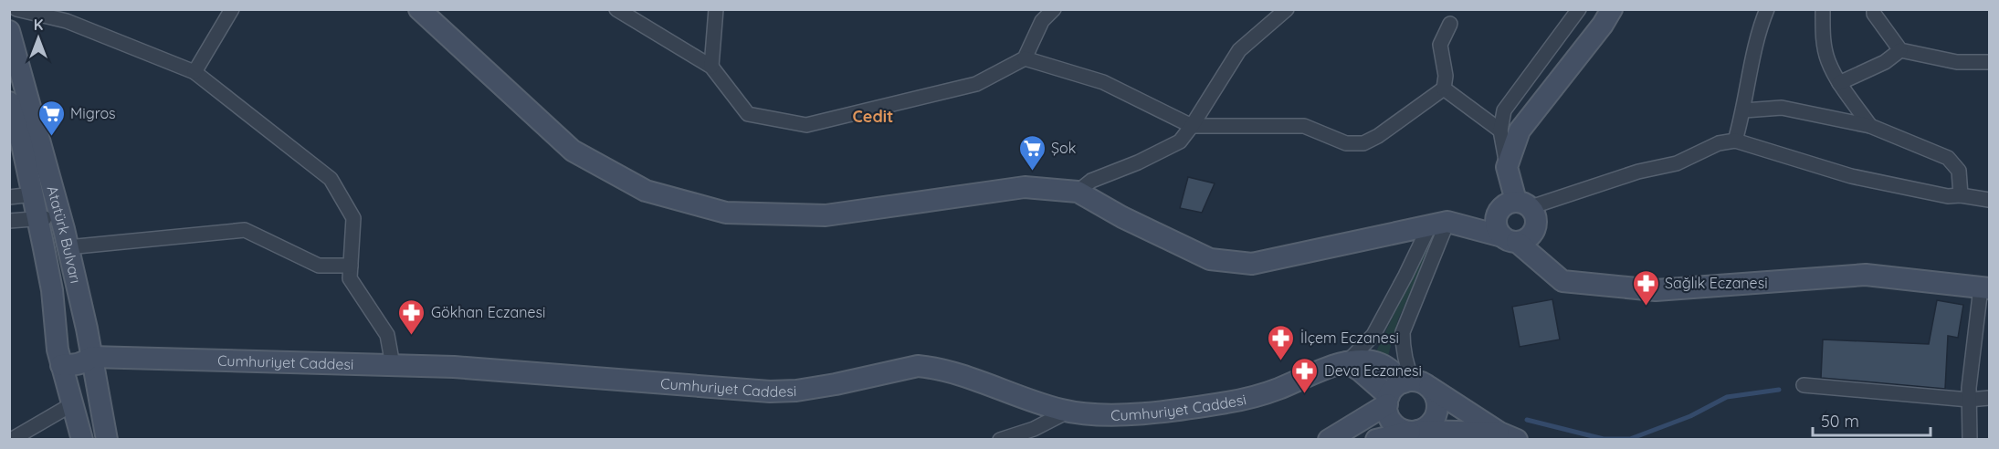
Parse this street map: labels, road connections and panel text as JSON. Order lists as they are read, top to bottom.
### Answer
{
  "streets": {
    "main road": ["Atatürk Bulvarı", "Cumhuriyet Caddesi"]
  },
  "crossings": [
    ["Atatürk Bulvarı", "Cumhuriyet Caddesi"]
  ],
  "districts": ["Cedit"],
  "places": {
    "supermarket": ["Migros", "Şok"],
    "pharmacy": [
      "Sağlık Eczanesi",
      "Gökhan Eczanesi",
      "İlçem Eczanesi",
      "Deva Eczanesi"
    ]
  },
  "scale_bar": "50 m",
  "north": "top"
}
